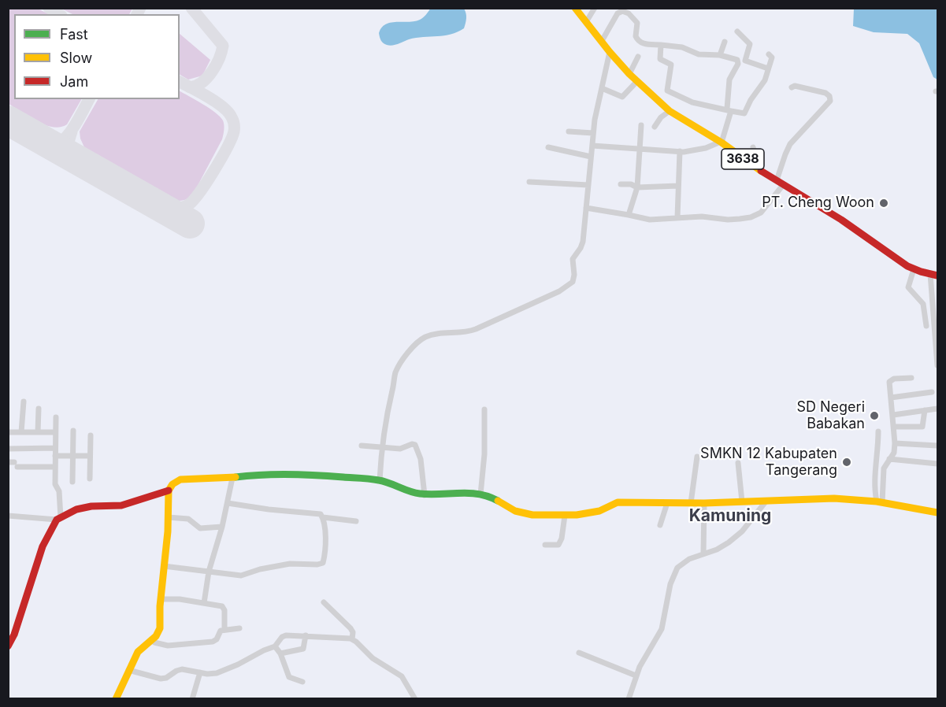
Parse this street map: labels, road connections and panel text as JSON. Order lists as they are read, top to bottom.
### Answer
{
  "streets": {
    "street": ["3638"]
  },
  "districts": ["Kamuning"],
  "places": ["PT. Cheng Woon", "SD Negeri Babakan", "SMKN 12 Kabupaten Tangerang"],
  "legend": ["Fast", "Slow", "Jam"]
}
